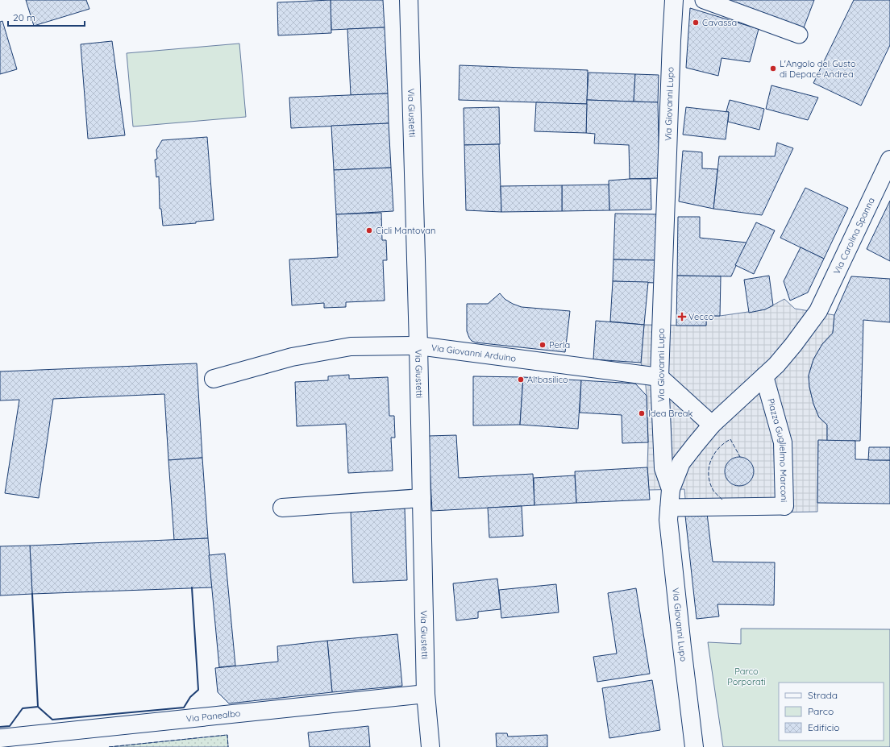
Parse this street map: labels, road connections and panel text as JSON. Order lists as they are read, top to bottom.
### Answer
{
  "streets": {
    "street": [
      "Via Giovanni Lupo",
      "Via Giustetti",
      "Via Carolina Spanna",
      "Via Giovanni Arduino",
      "Piazza Guglielmo Marconi",
      "Via Panealbo"
    ]
  },
  "crossings": [
    ["Via Giovanni Lupo", "Via Giovanni Arduino"],
    ["Via Giovanni Lupo", "Piazza Guglielmo Marconi"],
    ["Via Giustetti", "Via Giovanni Arduino"],
    ["Via Giustetti", "Via Panealbo"],
    ["Via Carolina Spanna", "Piazza Guglielmo Marconi"]
  ],
  "parks": ["Parco Porporati"],
  "places": {
    "other": [
      "Cavassa",
      "L'Angolo del Gusto di Depace Andrea",
      "Cicli Mantovan",
      "Perla",
      "Al basilico",
      "Idea Break"
    ],
    "health": ["Vecco"]
  },
  "legend": ["Strada", "Parco", "Edificio"],
  "scale_bar": "20 m"
}
